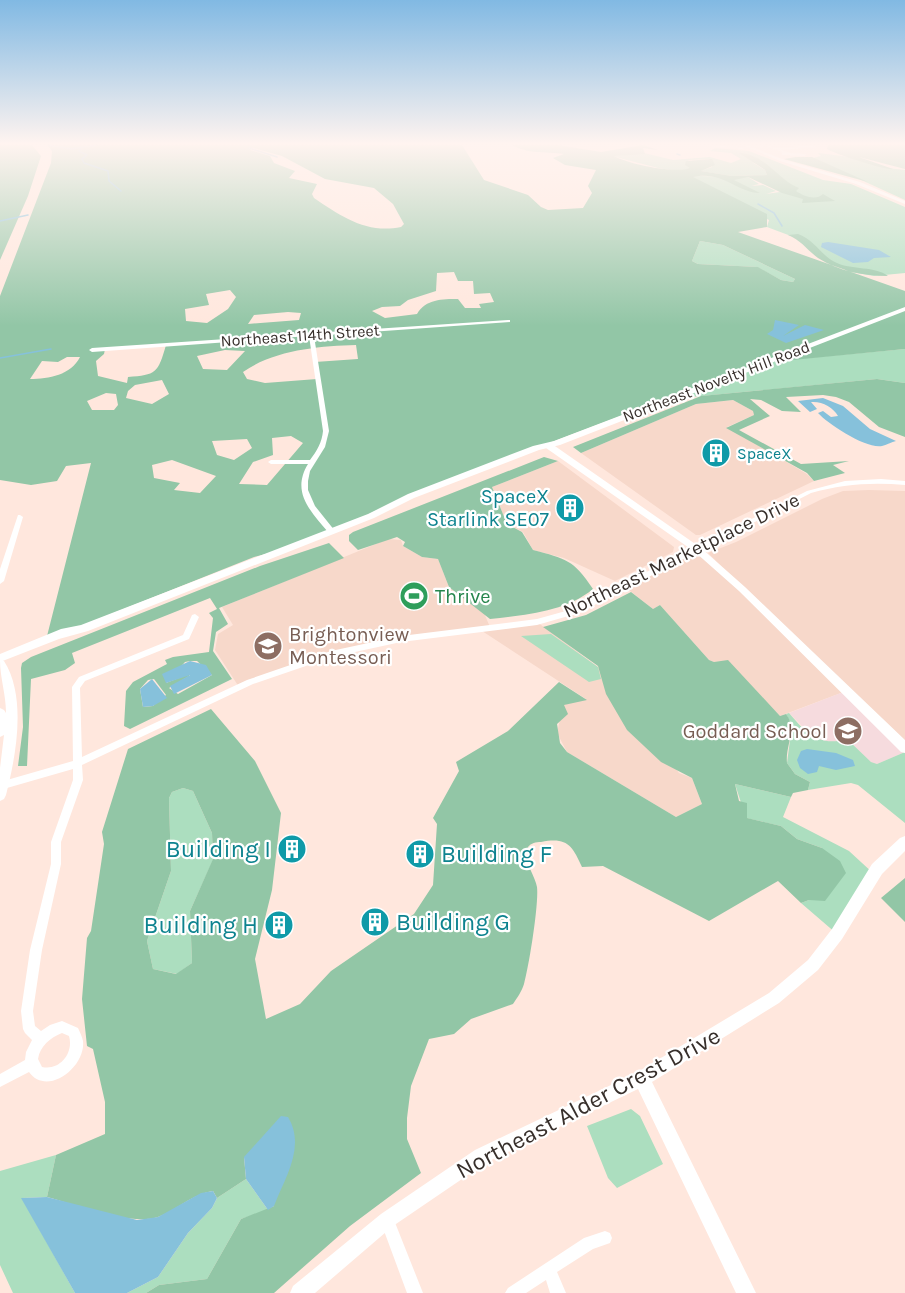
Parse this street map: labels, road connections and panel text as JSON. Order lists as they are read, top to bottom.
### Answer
{
  "streets": {
    "street": [
      "Northeast 114th Street",
      "Northeast Novelty Hill Road",
      "Northeast Marketplace Drive",
      "Northeast Alder Crest Drive"
    ]
  },
  "places": {
    "building": [
      "SpaceX",
      "SpaceX Starlink SE07",
      "Building I",
      "Building F",
      "Building G",
      "Building H"
    ],
    "sports": ["Thrive"],
    "school or university": ["Brightonview Montessori", "Goddard School"]
  }
}
